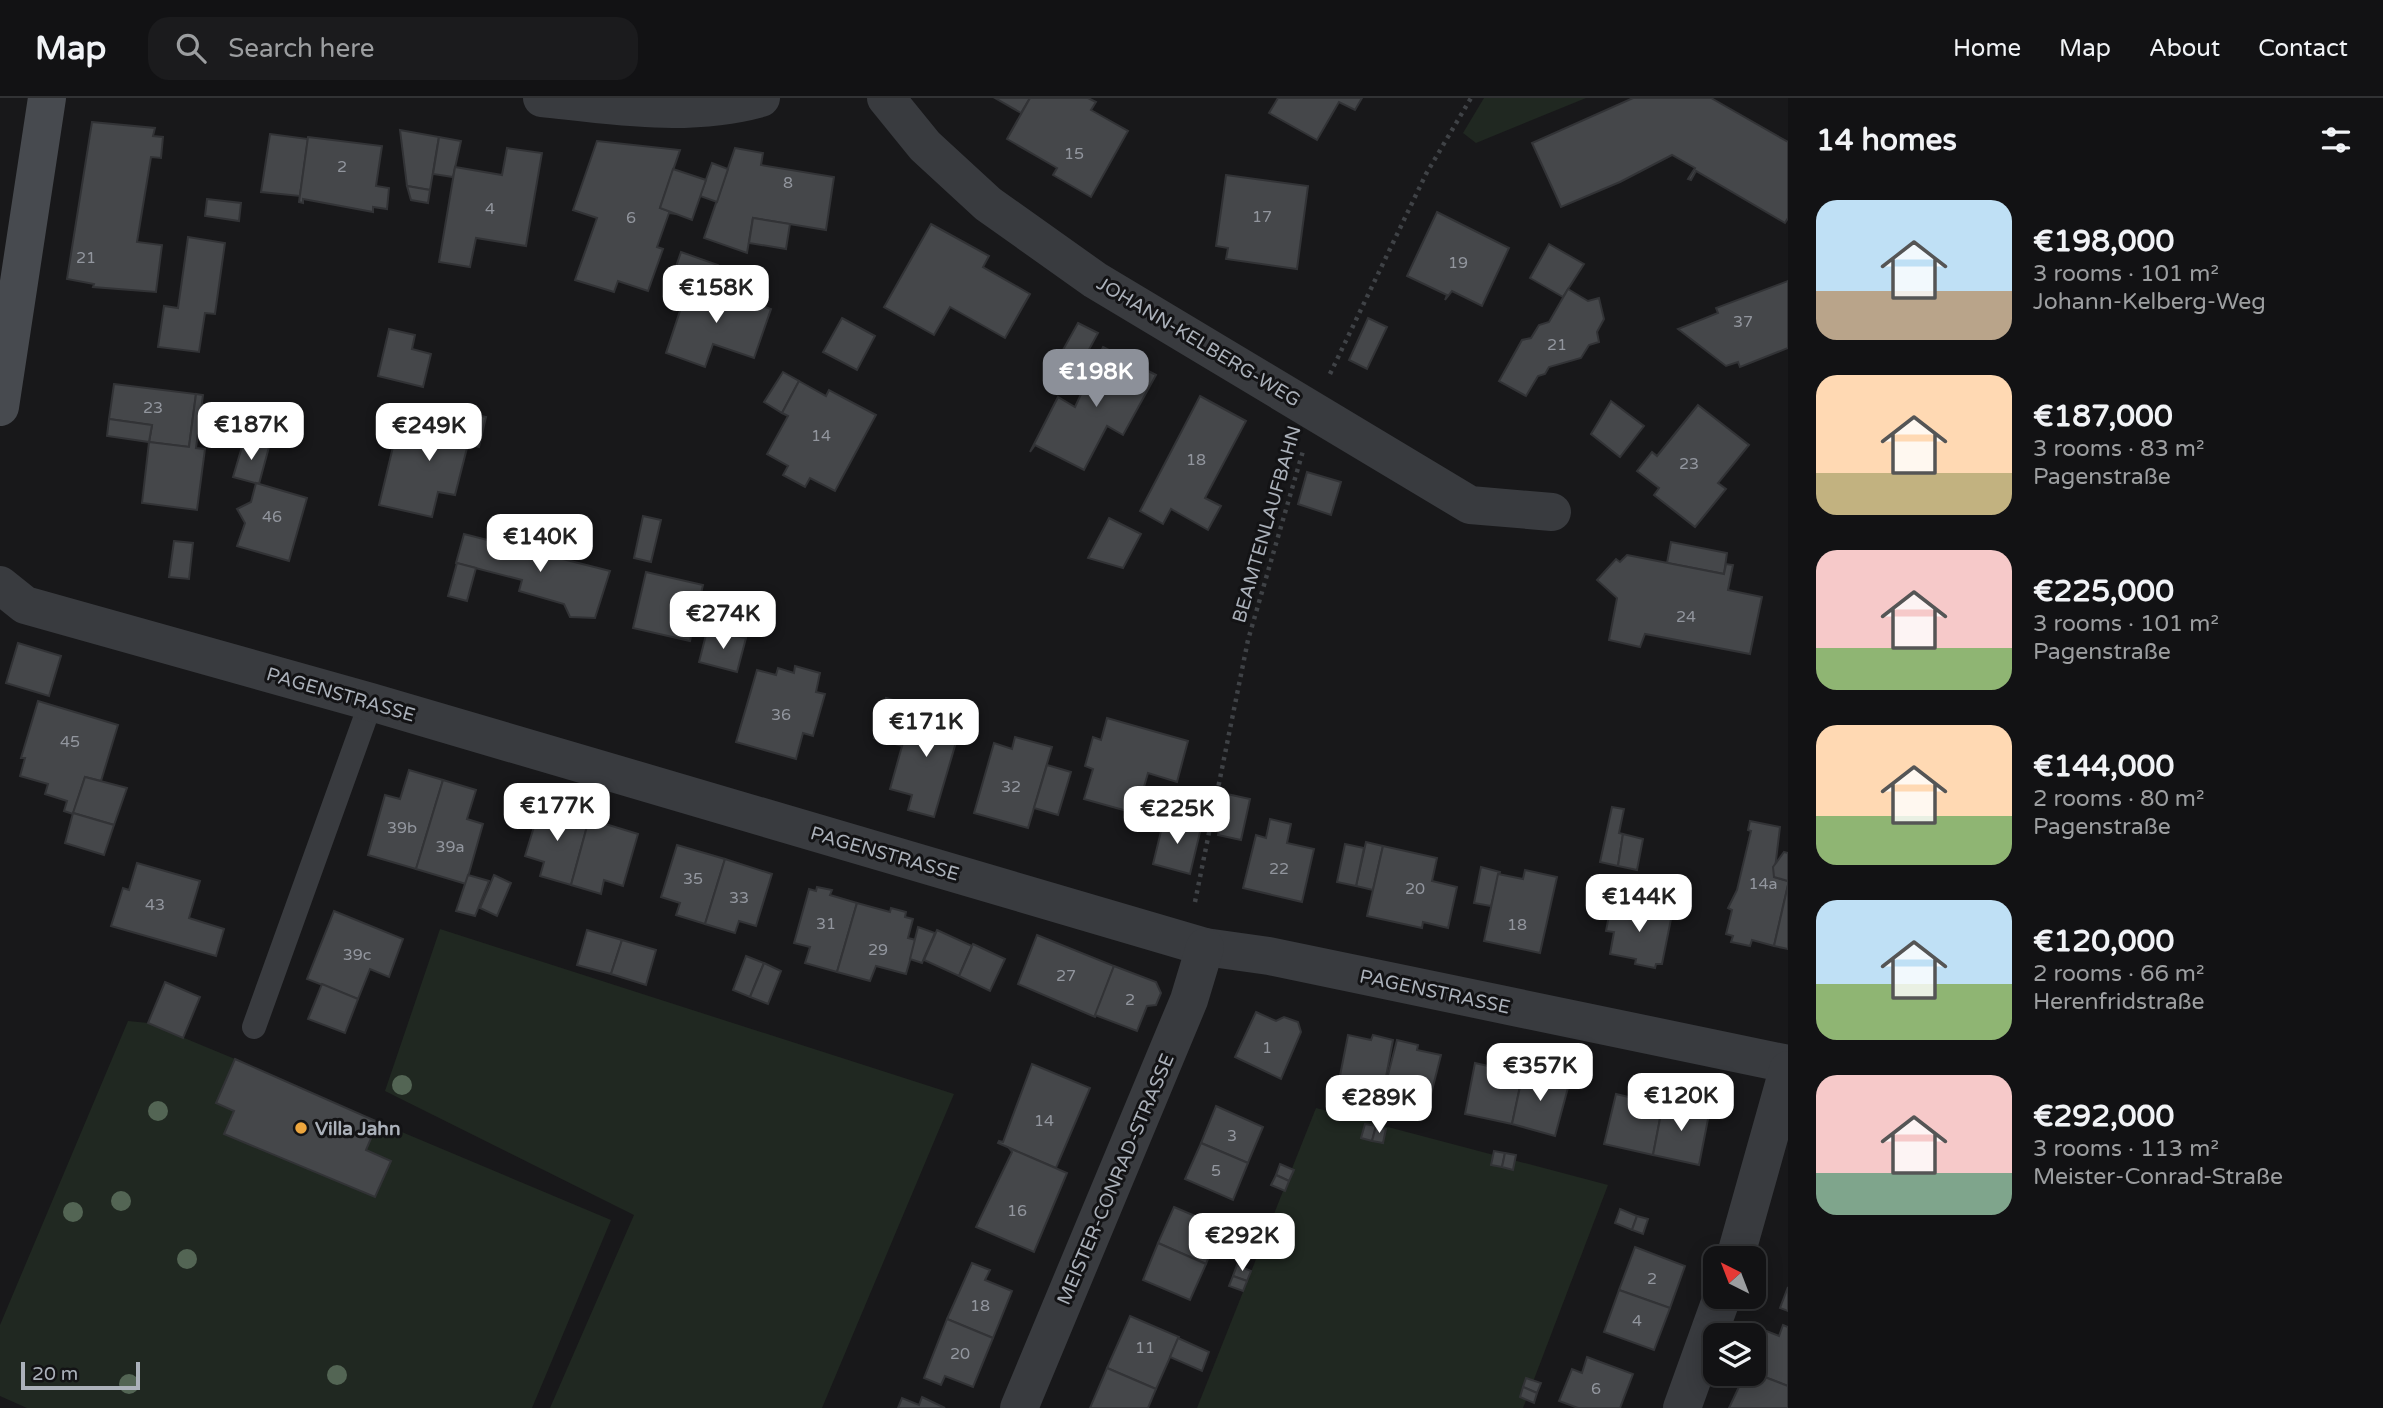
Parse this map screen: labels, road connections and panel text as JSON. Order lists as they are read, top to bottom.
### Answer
{
  "streets": {
    "street": ["JOHANN-KELBERG-WEG", "PAGENSTRASSE", "MEISTER-CONRAD-STRASSE"],
    "path": ["BEAMTENLAUFBAHN"]
  },
  "crossings": [
    ["JOHANN-KELBERG-WEG", "BEAMTENLAUFBAHN"],
    ["BEAMTENLAUFBAHN", "PAGENSTRASSE"],
    ["BEAMTENLAUFBAHN", "MEISTER-CONRAD-STRASSE"],
    ["PAGENSTRASSE", "MEISTER-CONRAD-STRASSE"]
  ],
  "places": ["Villa Jahn"],
  "house_numbers": [
    "15",
    "2",
    "8",
    "4",
    "17",
    "6",
    "21",
    "19",
    "37",
    "21",
    "23",
    "14",
    "18",
    "23",
    "46",
    "24",
    "36",
    "45",
    "32",
    "39b",
    "39a",
    "22",
    "35",
    "14a",
    "20",
    "33",
    "43",
    "31",
    "18",
    "29",
    "39c",
    "27",
    "2",
    "1",
    "14",
    "3",
    "5",
    "16",
    "2",
    "18",
    "4",
    "11",
    "20",
    "6"
  ],
  "scale_bar": "20 m",
  "north": "top left",
  "page": {
    "header": "Map",
    "search": "Search here",
    "nav": [
      "Home",
      "Map",
      "About",
      "Contact"
    ],
    "heading": "14 homes",
    "list": [
      {
        "name": "€198,000",
        "note": "3 rooms · 101 m² · Johann-Kelberg-Weg"
      },
      {
        "name": "€187,000",
        "note": "3 rooms · 83 m² · Pagenstraße"
      },
      {
        "name": "€225,000",
        "note": "3 rooms · 101 m² · Pagenstraße"
      },
      {
        "name": "€144,000",
        "note": "2 rooms · 80 m² · Pagenstraße"
      },
      {
        "name": "€120,000",
        "note": "2 rooms · 66 m² · Herenfridstraße"
      },
      {
        "name": "€292,000",
        "note": "3 rooms · 113 m² · Meister-Conrad-Straße"
      }
    ],
    "price": [
      "€158K",
      "€198K",
      "€187K",
      "€249K",
      "€140K",
      "€274K",
      "€171K",
      "€177K",
      "€225K",
      "€144K",
      "€357K",
      "€120K",
      "€289K",
      "€292K"
    ],
    "scale": "20 m"
  }
}
